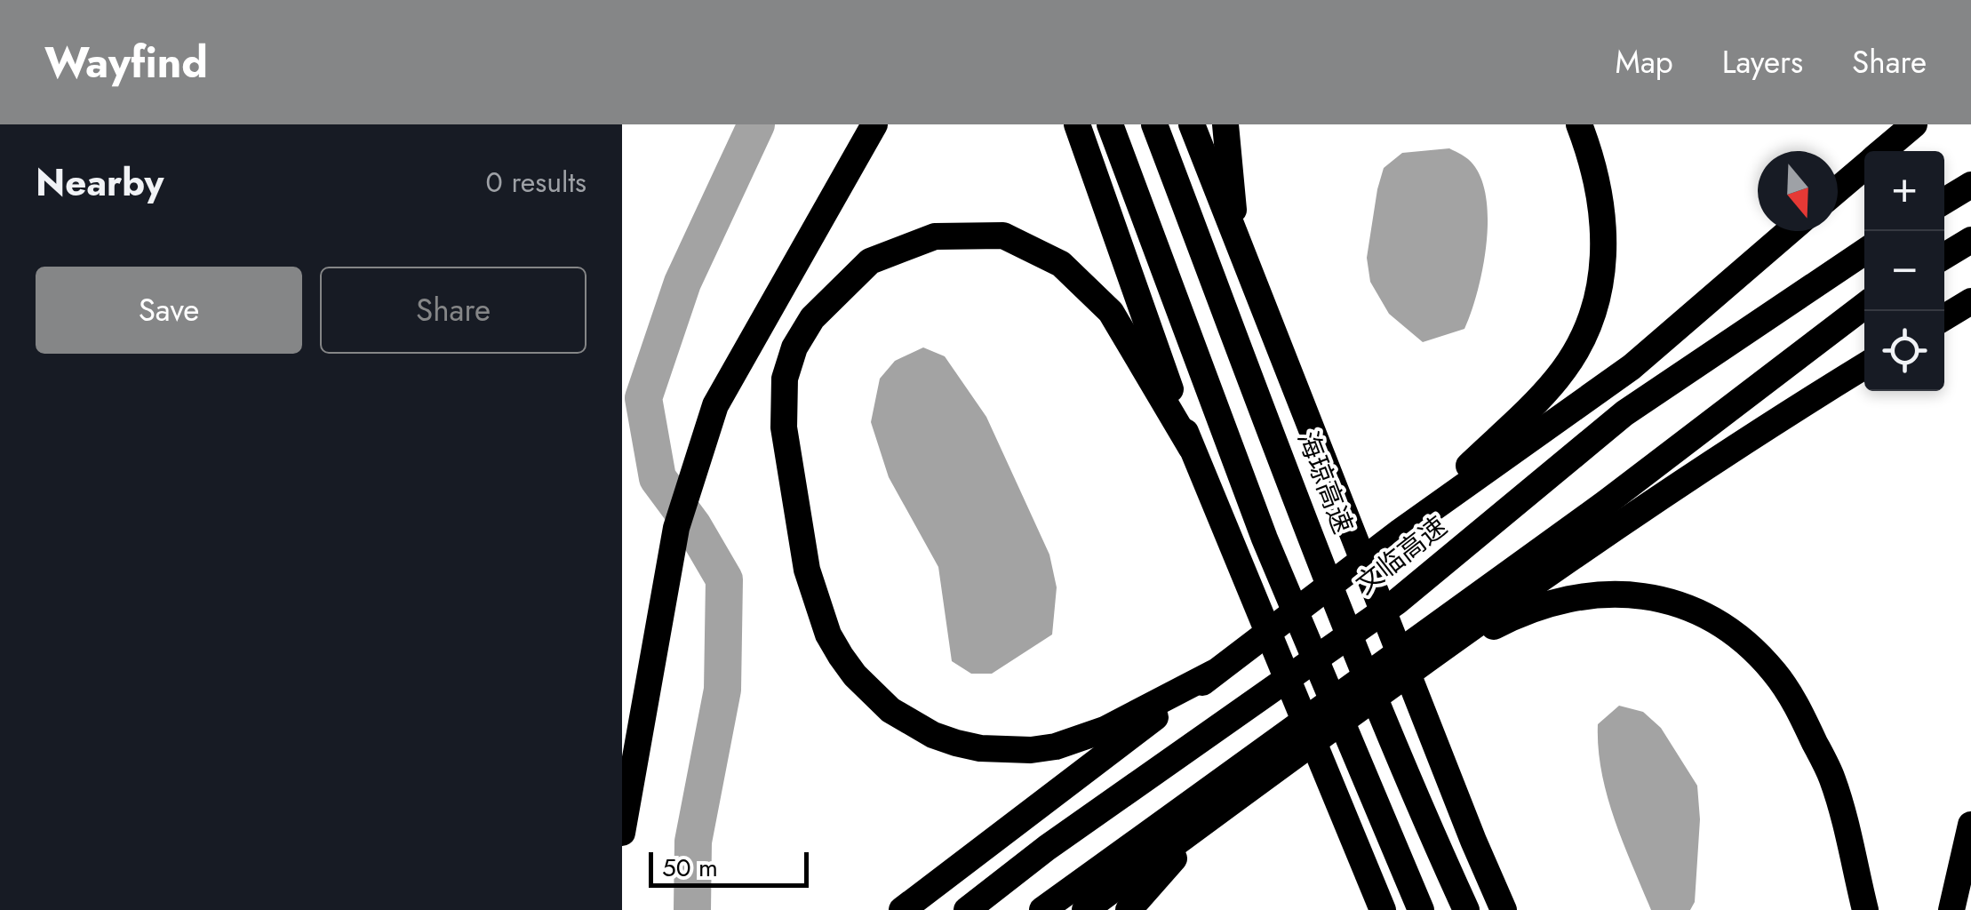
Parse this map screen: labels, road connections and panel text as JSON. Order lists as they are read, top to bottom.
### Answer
{
  "streets": {
    "highway": ["海琼高速", "文临高速"]
  },
  "scale_bar": "50 m",
  "north": "bottom",
  "page": {
    "header": "Wayfind",
    "nav": ["Map", "Layers", "Share"],
    "heading": ["Nearby", "0 results"],
    "map_buttons": ["+", "−"],
    "buttons": ["Save", "Share"],
    "scale": "50 m"
  }
}
